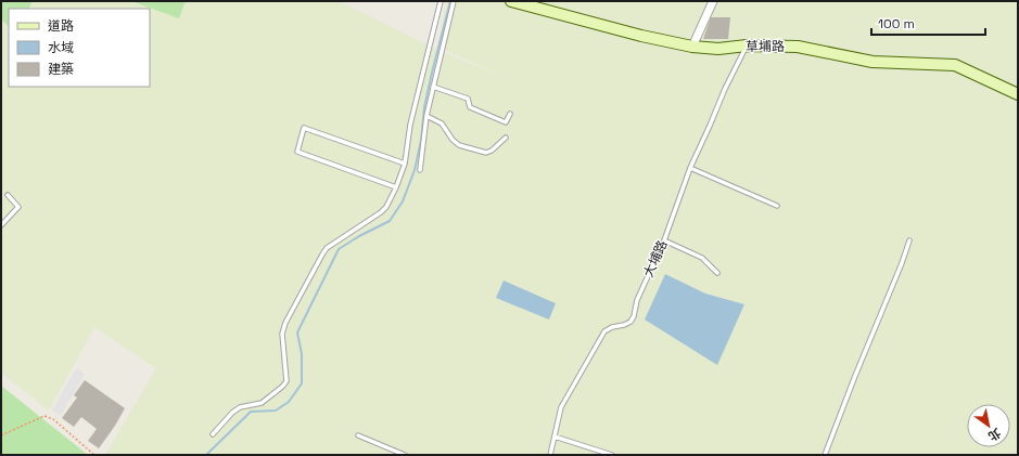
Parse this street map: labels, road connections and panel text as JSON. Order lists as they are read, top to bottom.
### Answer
{
  "streets": {
    "street": ["草埔路"],
    "lane": ["大埔路"]
  },
  "crossings": [
    ["草埔路", "大埔路"]
  ],
  "legend": ["道路", "水域", "建築"],
  "scale_bar": "100 m",
  "north": "bottom right"
}
